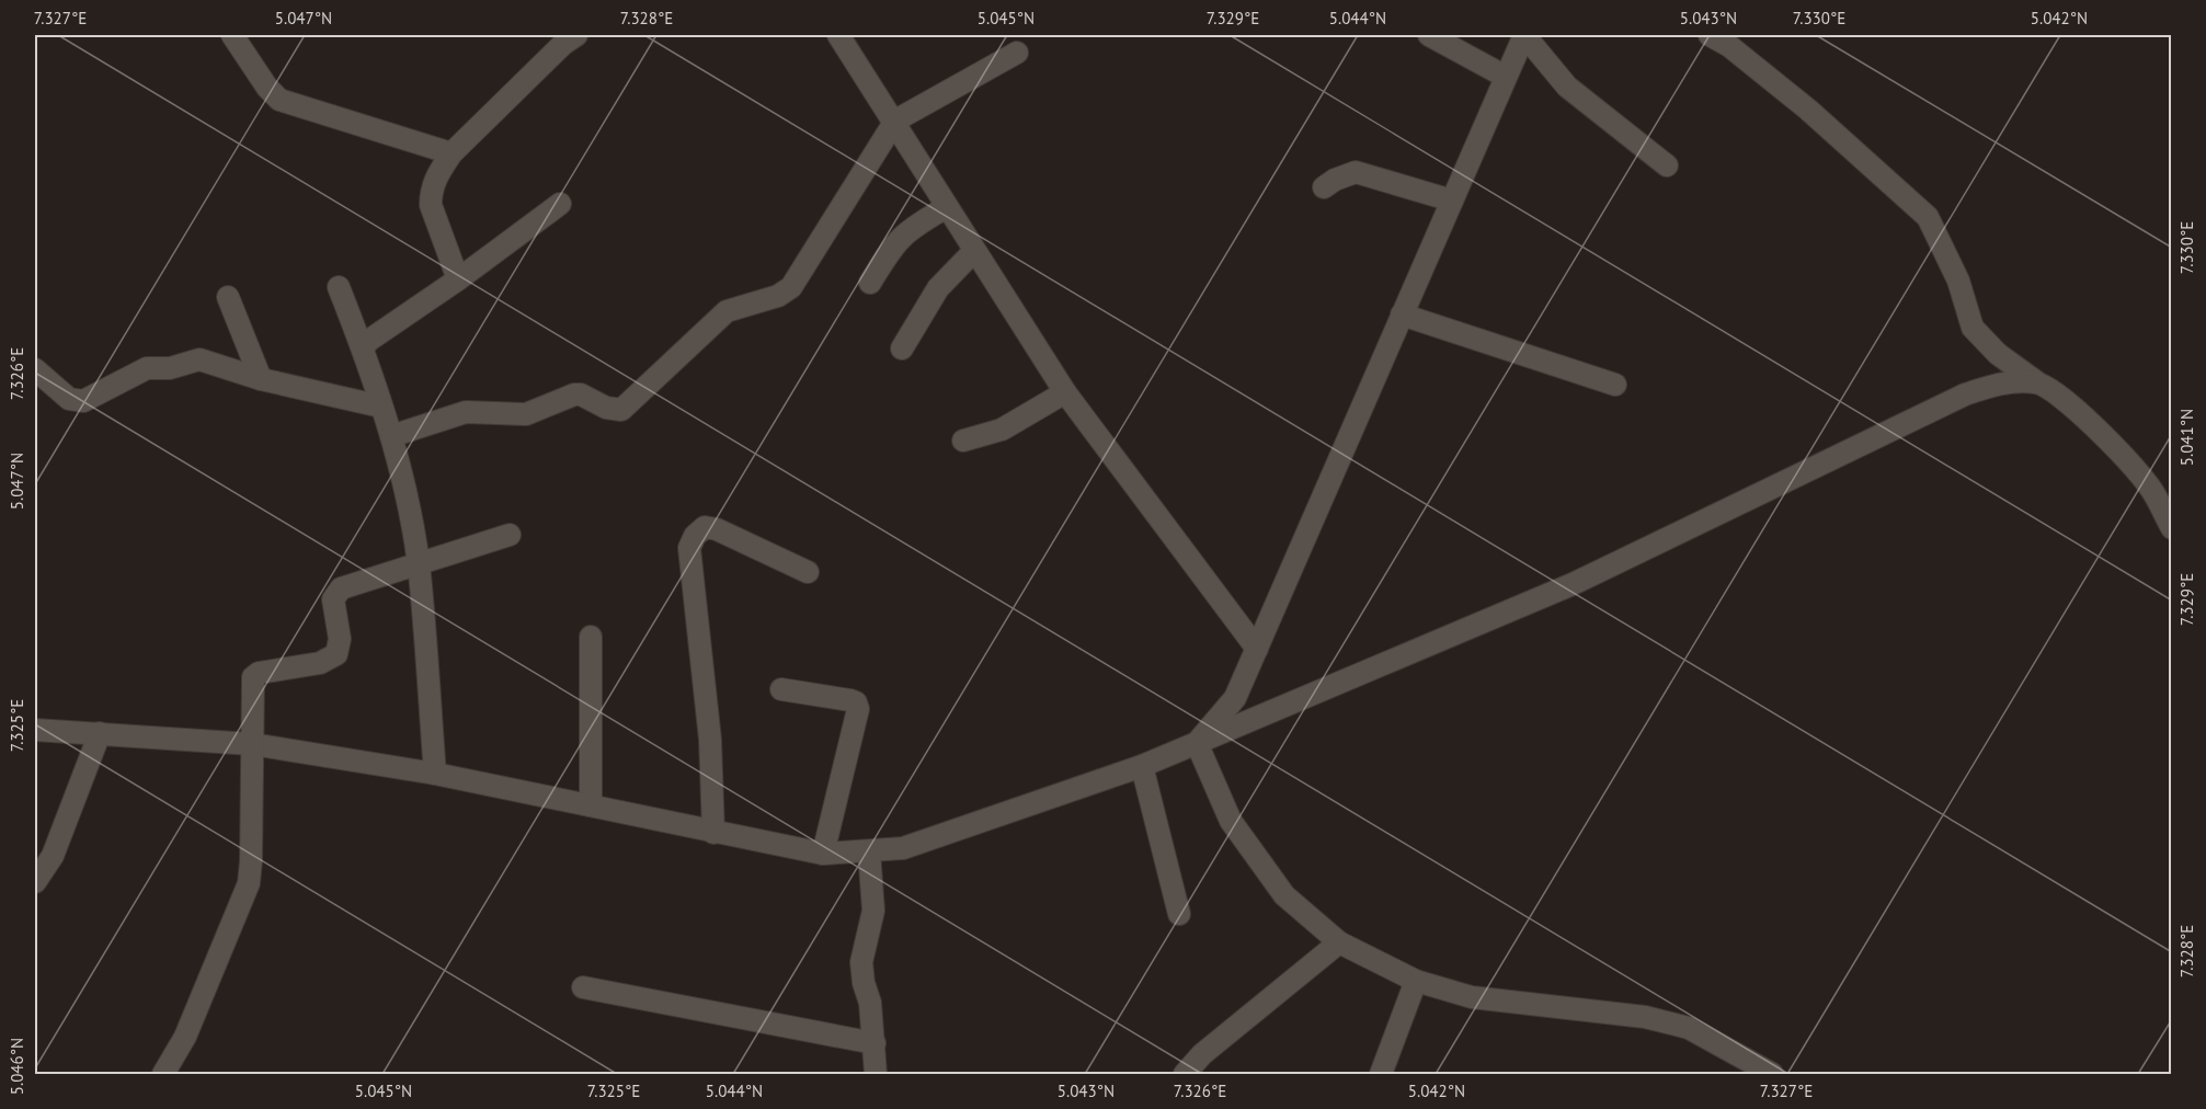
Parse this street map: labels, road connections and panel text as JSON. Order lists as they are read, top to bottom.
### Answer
{
  "coordinates": [
    "7.327°E",
    "5.047°N",
    "7.328°E",
    "5.045°N",
    "7.329°E",
    "5.044°N",
    "5.043°N",
    "7.330°E",
    "5.042°N",
    "7.326°E",
    "5.041°N",
    "7.325°E",
    "5.046°N"
  ]
}
